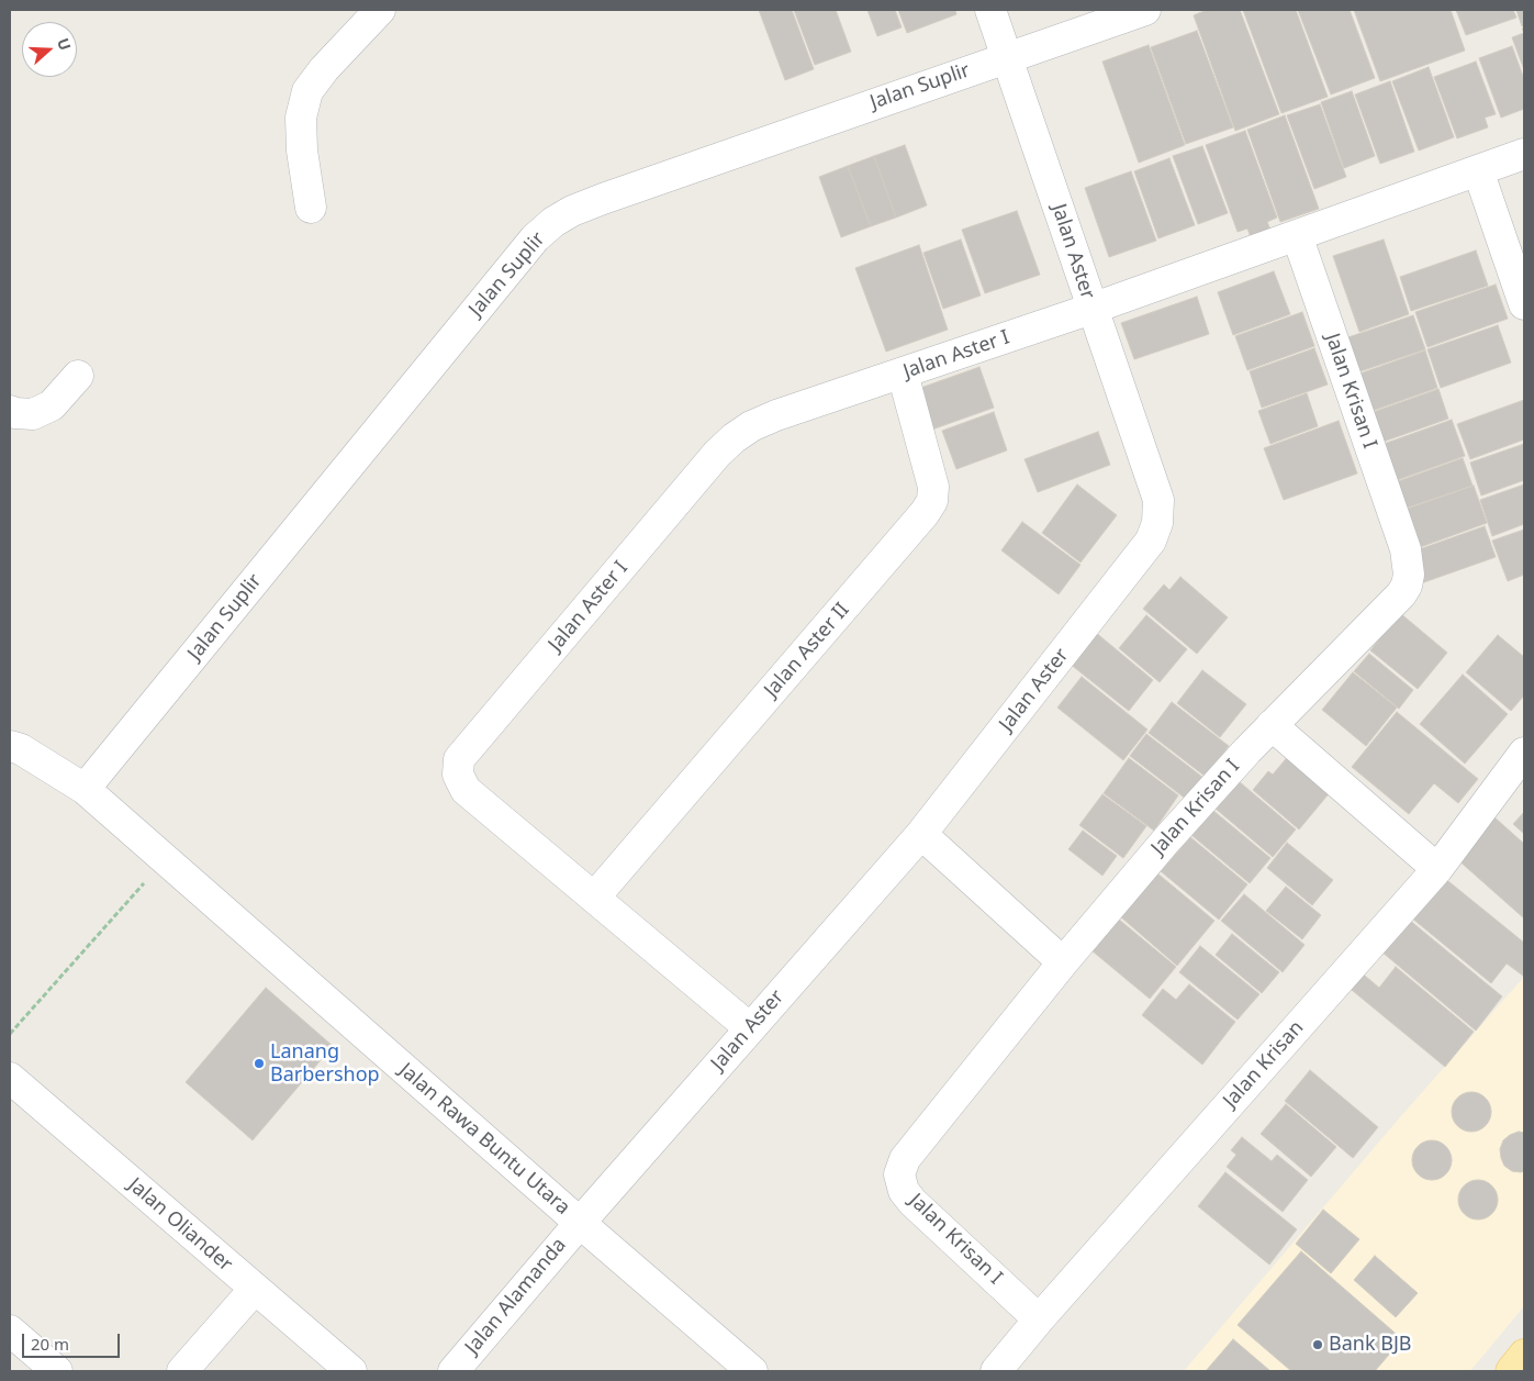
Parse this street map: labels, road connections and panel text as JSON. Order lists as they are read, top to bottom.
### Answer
{
  "streets": {
    "street": [
      "Jalan Suplir",
      "Jalan Aster",
      "Jalan Aster I",
      "Jalan Krisan I",
      "Jalan Aster II",
      "Jalan Krisan",
      "Jalan Rawa Buntu Utara",
      "Jalan Oliander",
      "Jalan Alamanda"
    ]
  },
  "crossings": [
    ["Jalan Suplir", "Jalan Aster"],
    ["Jalan Suplir", "Jalan Rawa Buntu Utara"],
    ["Jalan Aster", "Jalan Aster I"],
    ["Jalan Aster", "Jalan Rawa Buntu Utara"],
    ["Jalan Aster", "Jalan Alamanda"],
    ["Jalan Aster I", "Jalan Krisan I"],
    ["Jalan Aster I", "Jalan Aster II"],
    ["Jalan Krisan I", "Jalan Krisan"],
    ["Jalan Rawa Buntu Utara", "Jalan Alamanda"]
  ],
  "places": ["Lanang Barbershop", "Bank BJB"],
  "scale_bar": "20 m",
  "north": "right"
}
